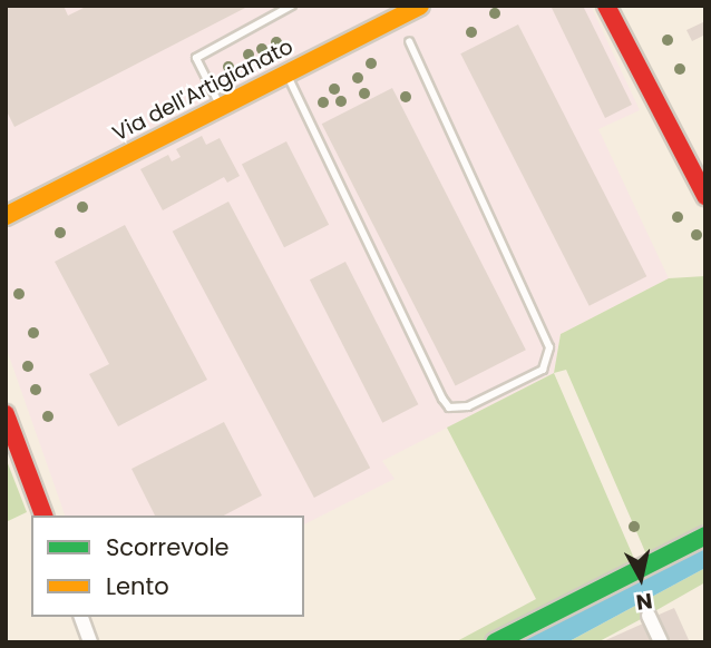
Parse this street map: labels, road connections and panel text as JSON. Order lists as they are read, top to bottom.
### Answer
{
  "streets": {
    "street": ["Via dell'Artigianato"]
  },
  "legend": ["Scorrevole", "Lento"],
  "north": "bottom"
}
